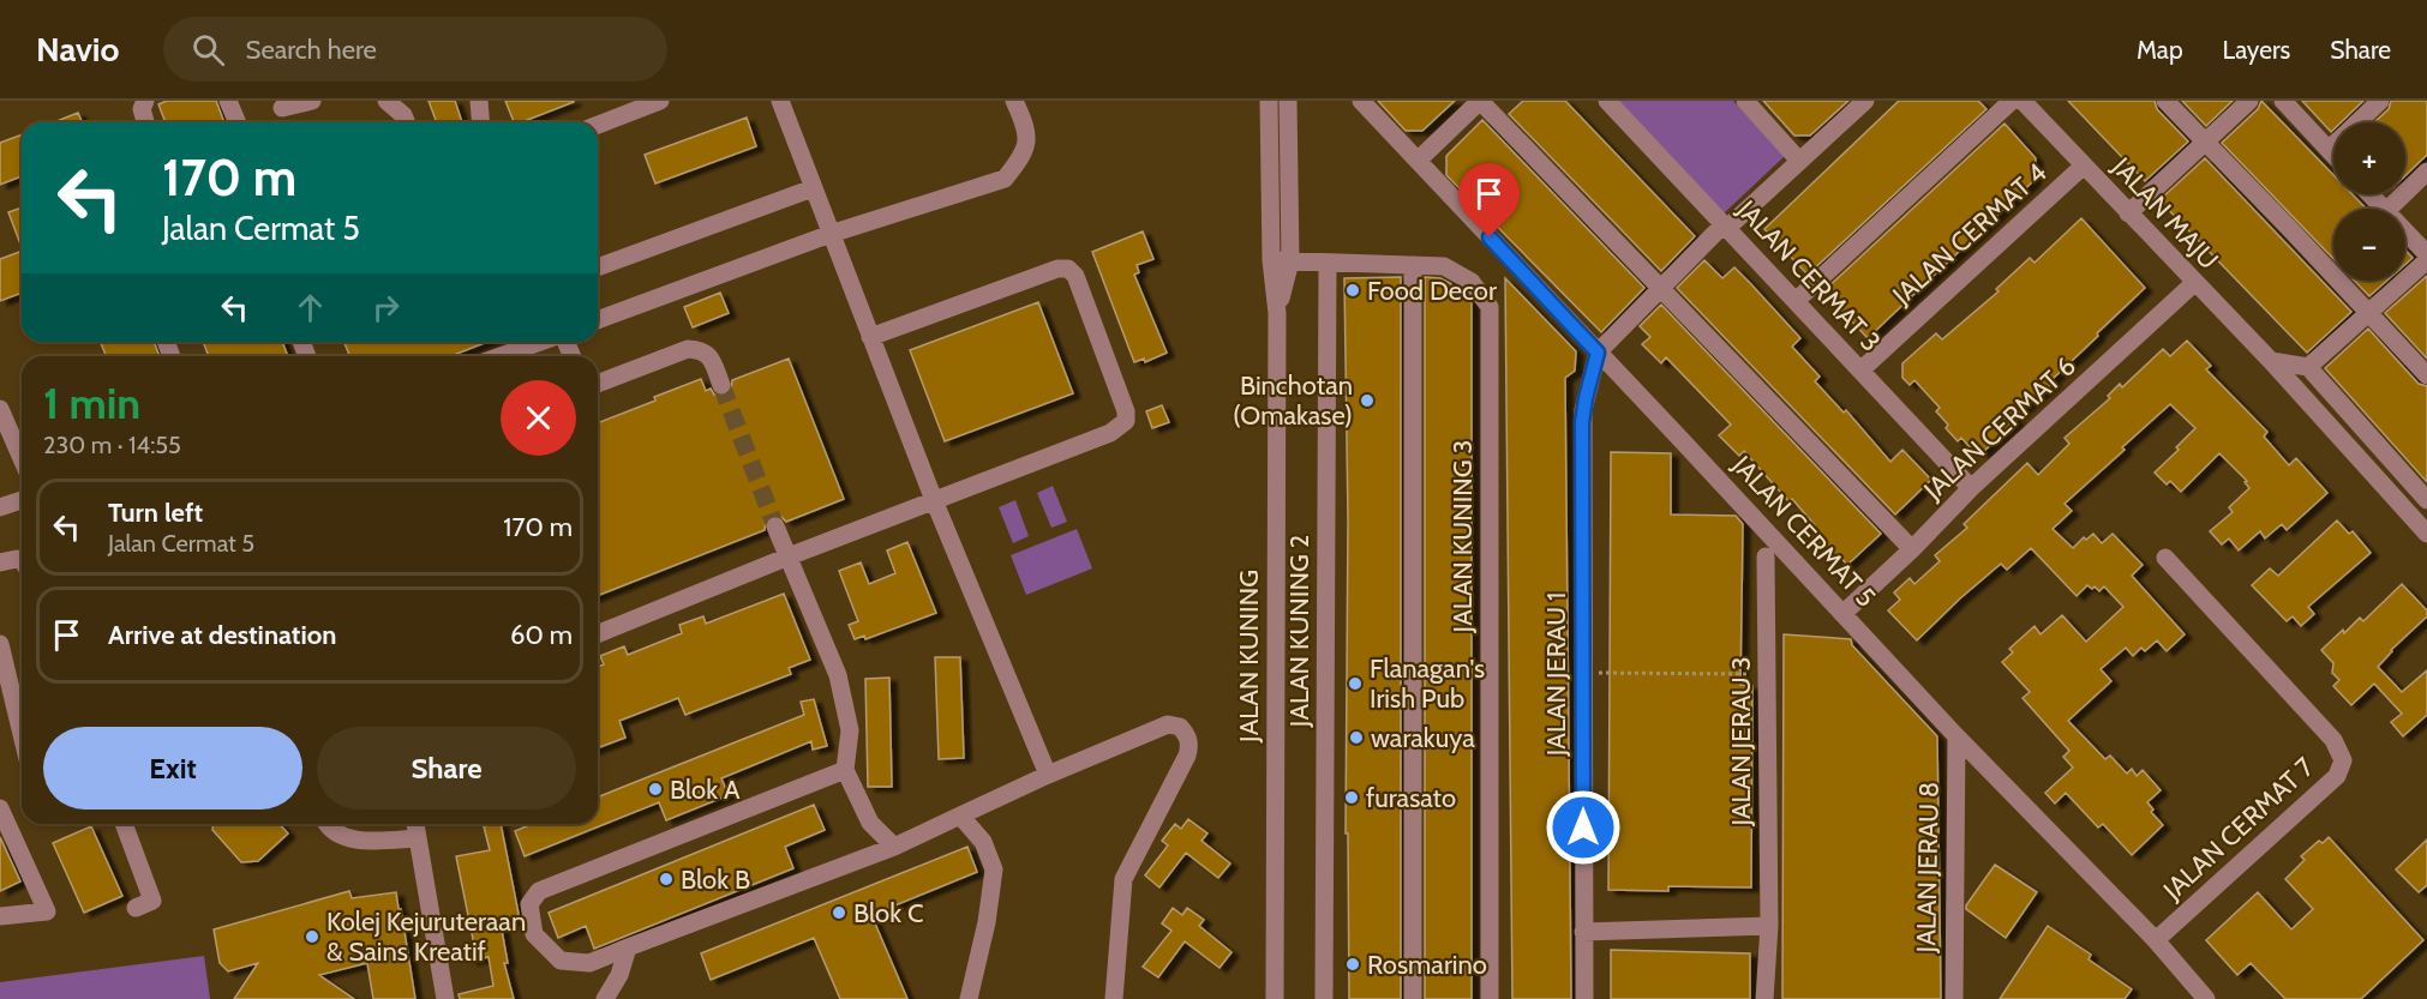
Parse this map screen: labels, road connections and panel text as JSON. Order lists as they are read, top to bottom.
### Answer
{
  "streets": {
    "street": [
      "JALAN MAJU",
      "JALAN CERMAT 4",
      "JALAN CERMAT 3",
      "JALAN CERMAT 6",
      "JALAN CERMAT 5",
      "JALAN KUNING 3",
      "JALAN KUNING 2",
      "JALAN KUNING",
      "JALAN JERAU 1",
      "JALAN JERAU 3",
      "JALAN CERMAT 7",
      "JALAN JERAU 8"
    ]
  },
  "crossings": [
    ["JALAN MAJU", "JALAN CERMAT 4"],
    ["JALAN MAJU", "JALAN CERMAT 6"],
    ["JALAN CERMAT 4", "JALAN CERMAT 3"],
    ["JALAN CERMAT 3", "JALAN CERMAT 6"],
    ["JALAN CERMAT 6", "JALAN CERMAT 5"],
    ["JALAN CERMAT 5", "JALAN JERAU 1"],
    ["JALAN CERMAT 5", "JALAN CERMAT 7"],
    ["JALAN CERMAT 5", "JALAN JERAU 8"],
    ["JALAN KUNING 3", "JALAN KUNING 2"],
    ["JALAN KUNING 3", "JALAN KUNING"]
  ],
  "places": [
    "Food Decor",
    "Binchotan (Omakase)",
    "Flanagan's Irish Pub",
    "warakuya",
    "Blok A",
    "furasato",
    "Blok B",
    "Blok C",
    "Kolej Kejuruteraan & Sains Kreatif",
    "Rosmarino"
  ],
  "page": {
    "header": "Navio",
    "search": "Search here",
    "nav": ["Map", "Layers", "Share"],
    "map_buttons": ["+", "−"],
    "turn": ["170 m", "Jalan Cermat 5"],
    "heading": ["1 min", "230 m · 14:55"],
    "list": [
      {
        "name": "Turn left",
        "note": "Jalan Cermat 5",
        "value": "170 m"
      },
      {
        "name": "Arrive at destination",
        "value": "60 m"
      }
    ],
    "buttons": ["Exit", "Share"]
  }
}
